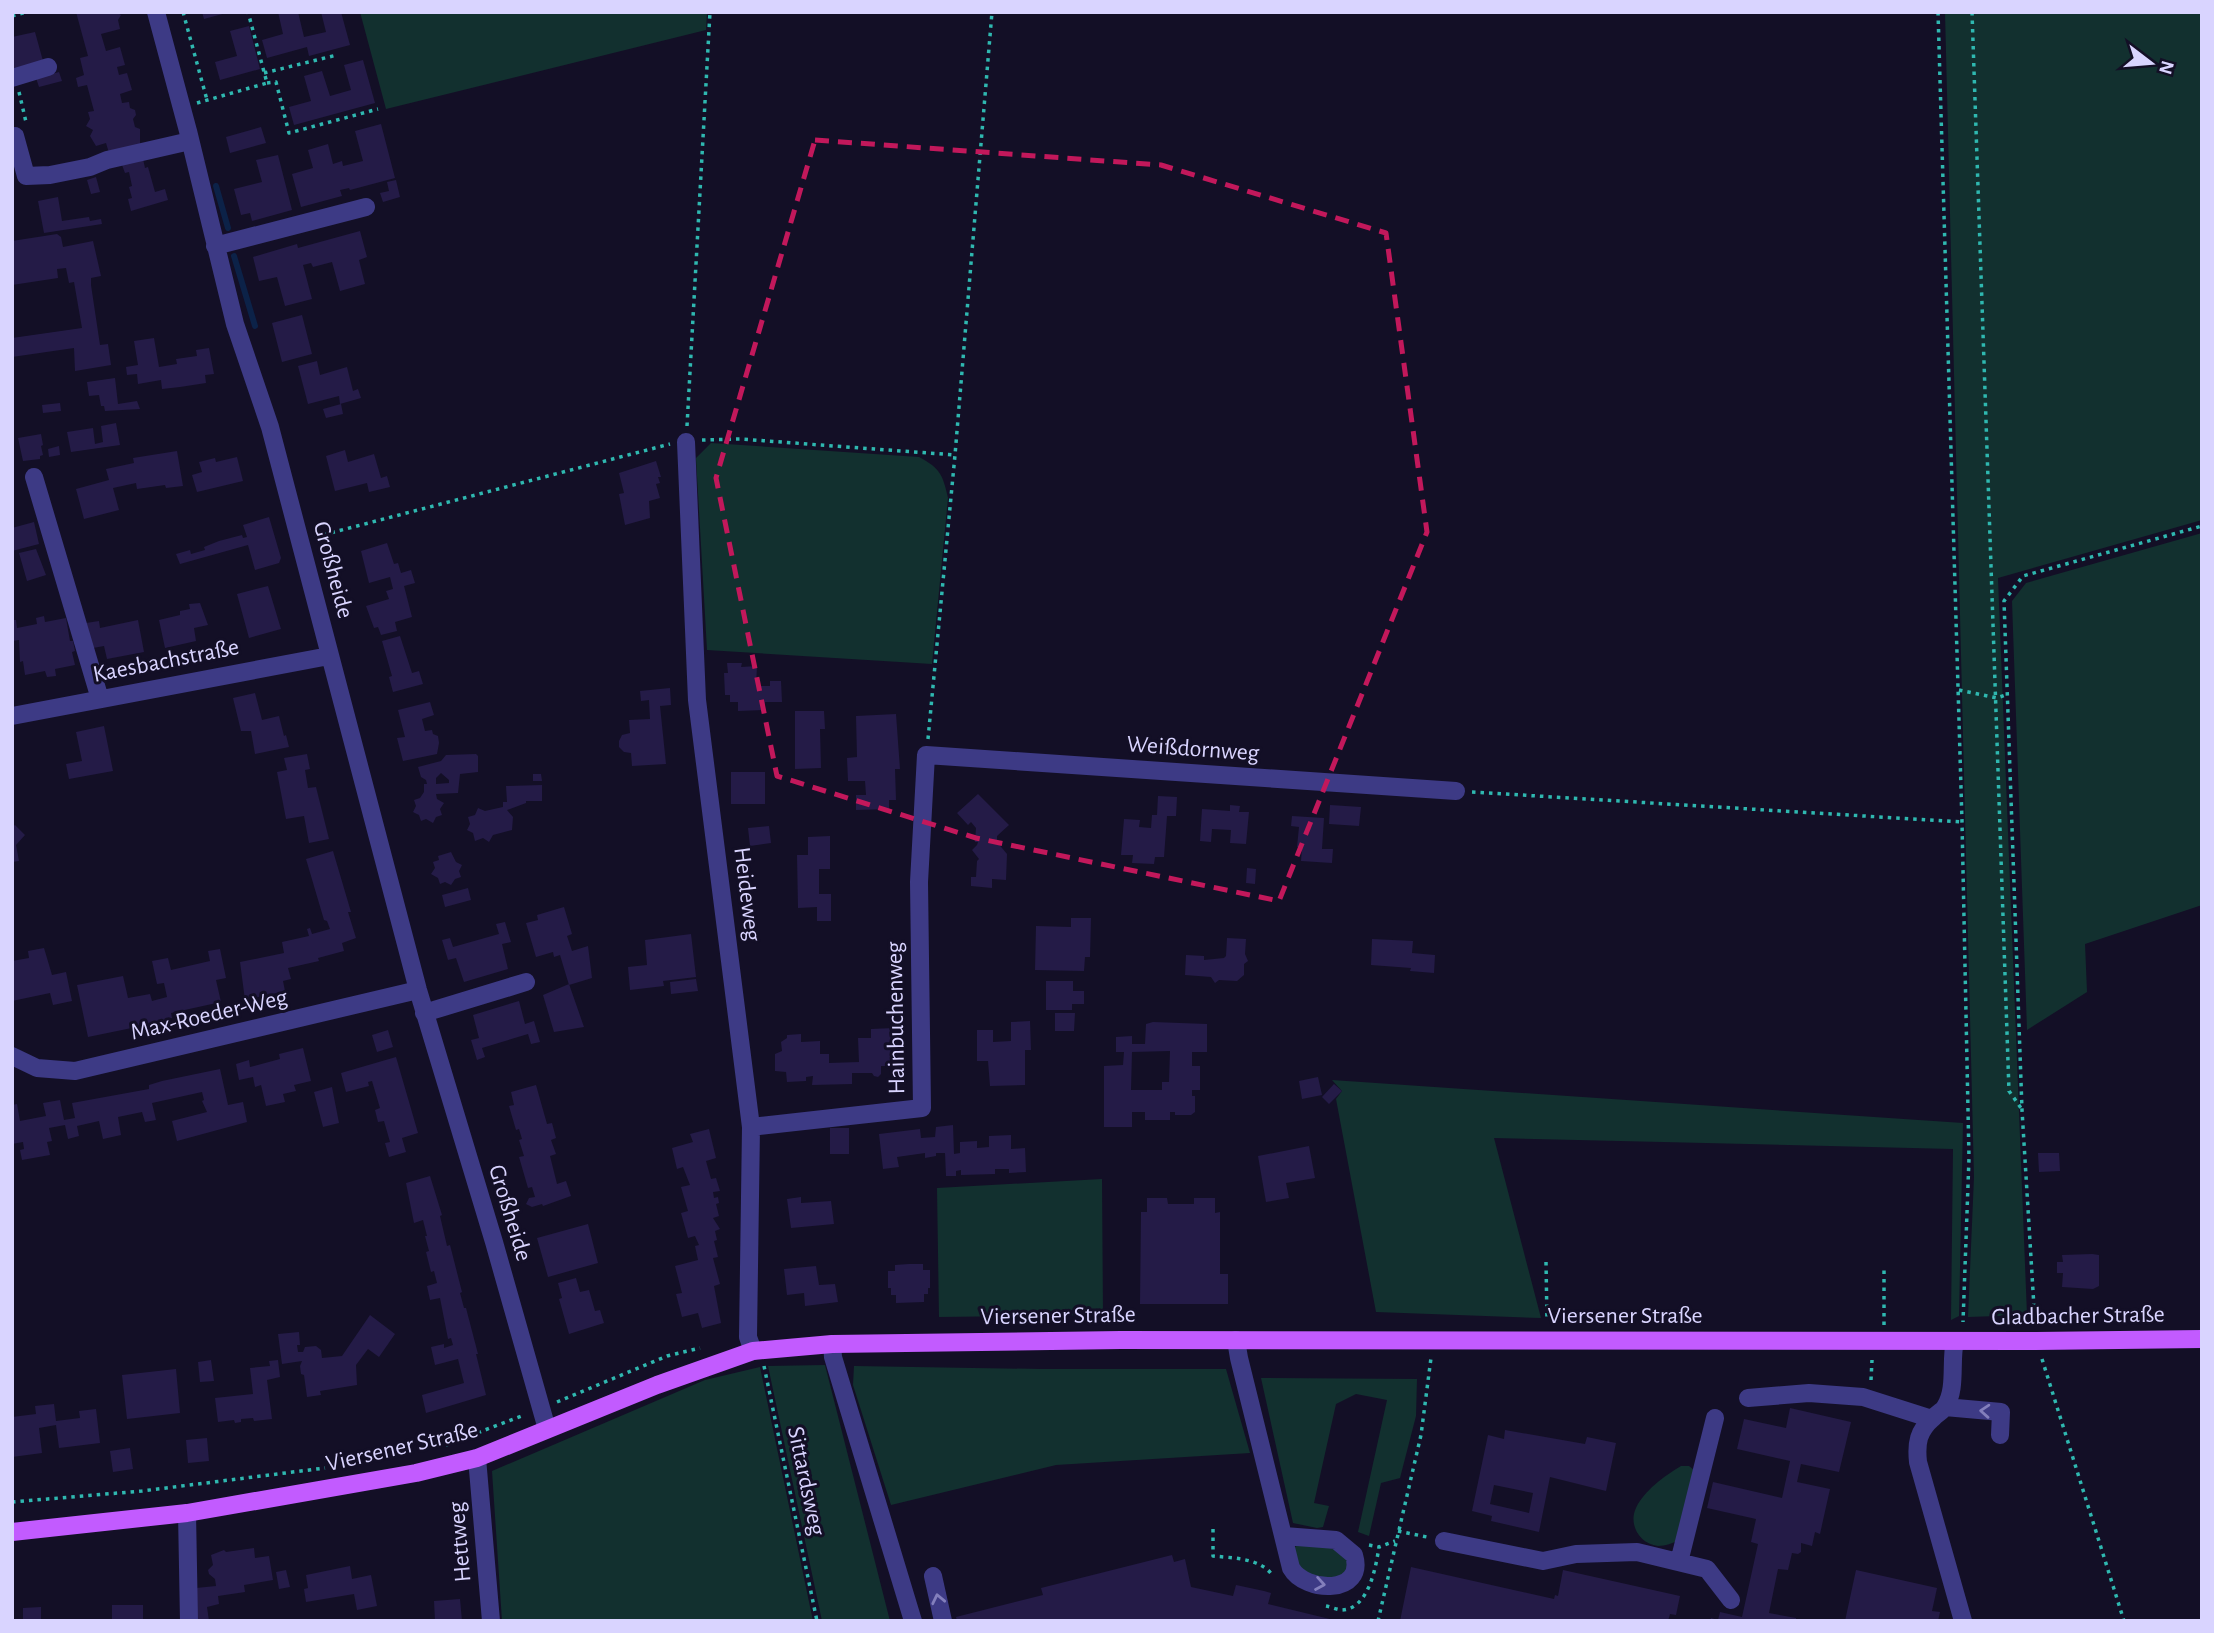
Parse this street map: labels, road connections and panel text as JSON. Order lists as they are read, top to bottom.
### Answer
{
  "streets": {
    "main road": ["Viersener Straße", "Gladbacher Straße"],
    "street": [
      "Großheide",
      "Kaesbachstraße",
      "Weißdornweg",
      "Heideweg",
      "Max-Roeder-Weg",
      "Hainbuchenweg",
      "Hettweg"
    ],
    "path": ["Sittardsweg"]
  },
  "crossings": [
    ["Großheide", "Kaesbachstraße"],
    ["Großheide", "Max-Roeder-Weg"],
    ["Großheide", "Viersener Straße"],
    ["Weißdornweg", "Hainbuchenweg"],
    ["Heideweg", "Hainbuchenweg"],
    ["Heideweg", "Viersener Straße"],
    ["Heideweg", "Sittardsweg"],
    ["Viersener Straße", "Gladbacher Straße"],
    ["Viersener Straße", "Sittardsweg"],
    ["Viersener Straße", "Hettweg"]
  ],
  "north": "right"
}
